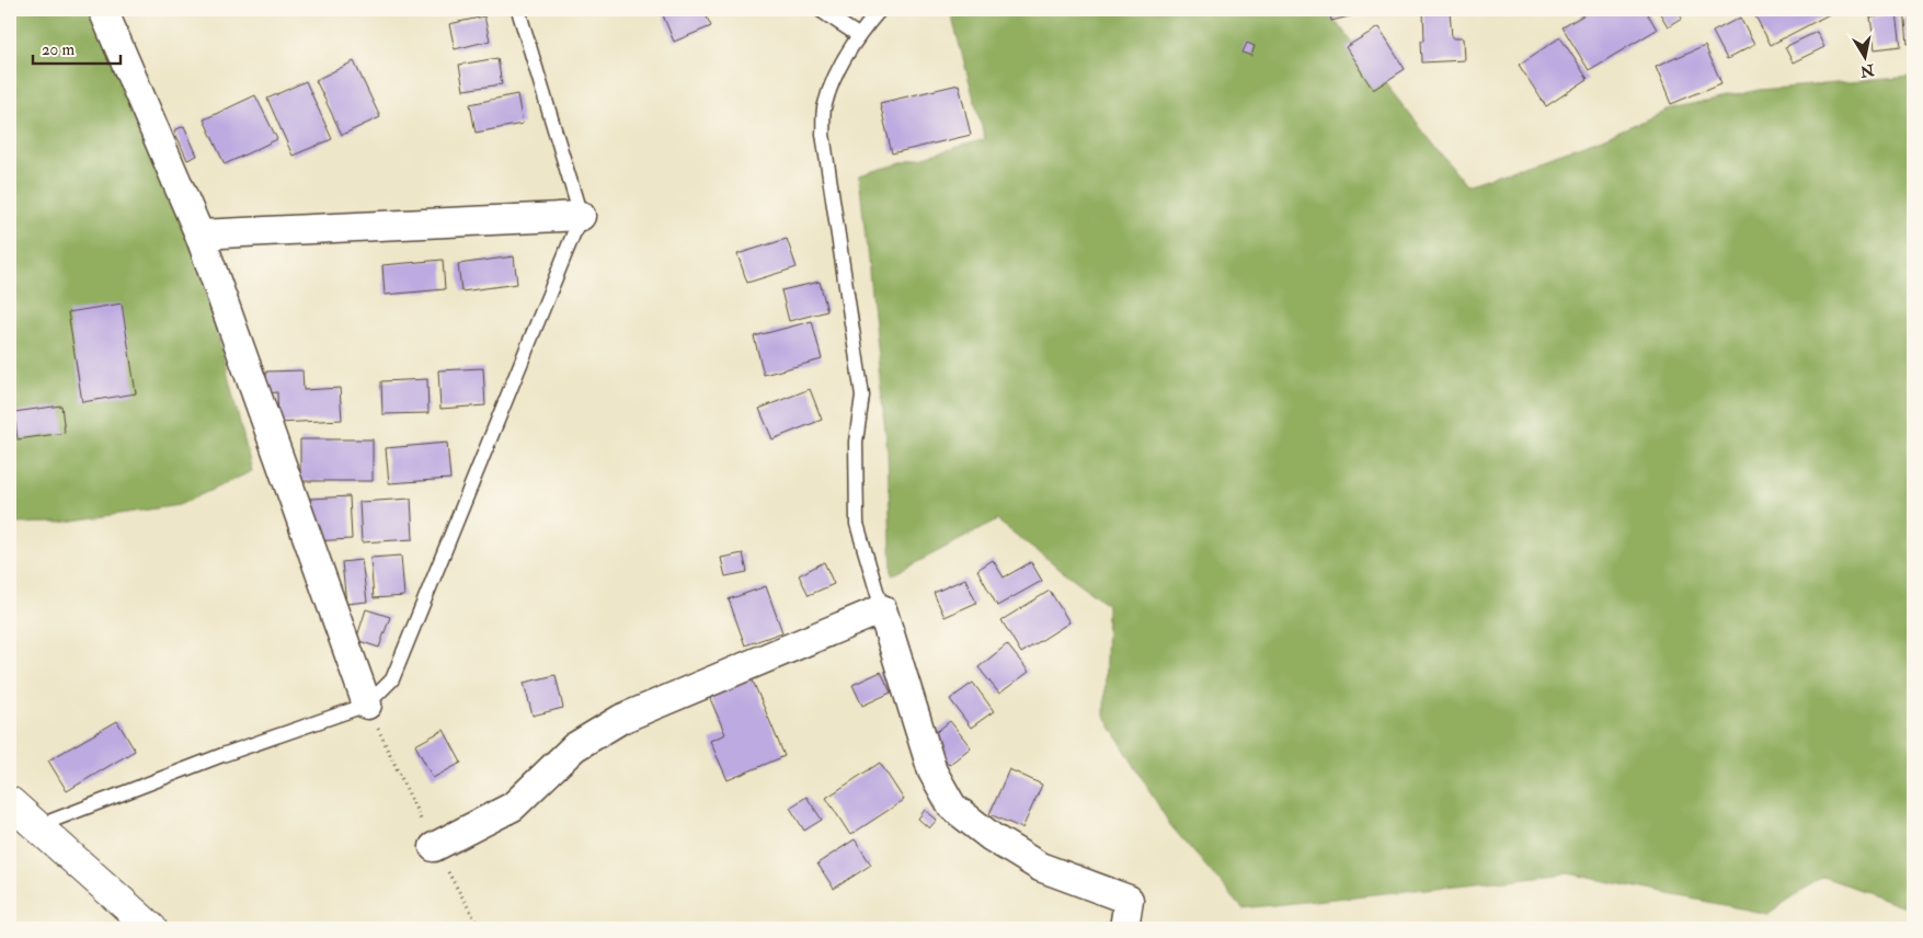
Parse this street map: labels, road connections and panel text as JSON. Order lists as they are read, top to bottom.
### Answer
{
  "scale_bar": "20 m",
  "north": "bottom"
}
